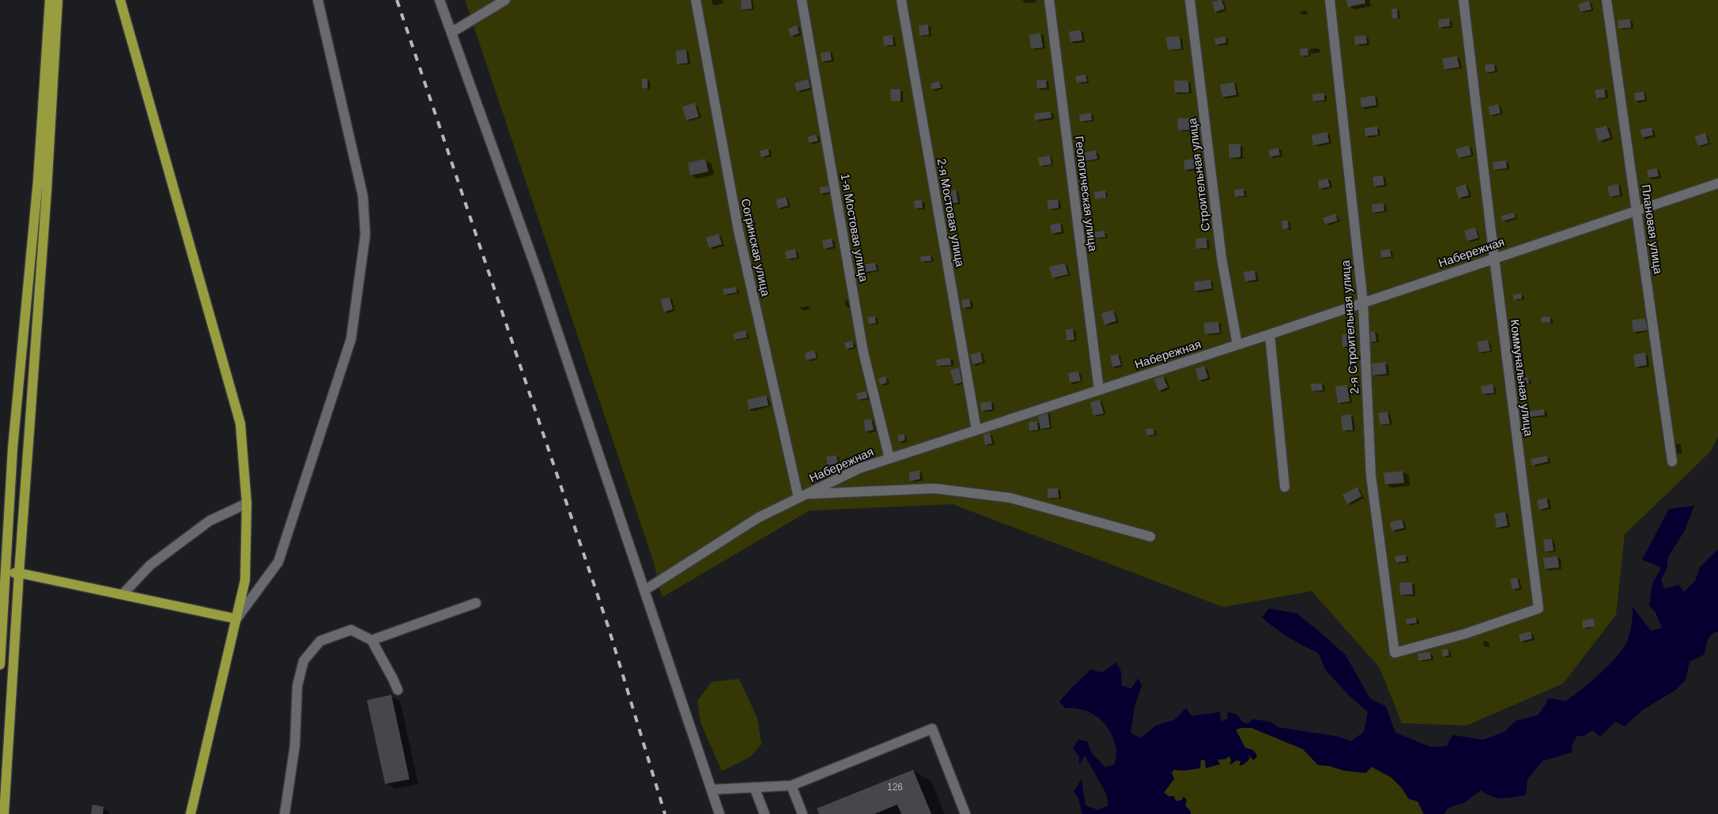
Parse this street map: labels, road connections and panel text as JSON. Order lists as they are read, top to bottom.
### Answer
{
  "streets": {
    "street": [
      "Строительная улица",
      "Геологическая улица",
      "2-я Мостовая улица",
      "1-я Мостовая улица",
      "Плановая улица",
      "Согринская улица",
      "Набережная",
      "2-я Строительная улица",
      "Коммунальная улица"
    ]
  },
  "crossings": [
    ["Строительная улица", "Набережная"],
    ["Геологическая улица", "Набережная"],
    ["2-я Мостовая улица", "Набережная"],
    ["1-я Мостовая улица", "Набережная"],
    ["Плановая улица", "Набережная"],
    ["Согринская улица", "Набережная"],
    ["Набережная", "2-я Строительная улица"],
    ["Набережная", "Коммунальная улица"],
    ["2-я Строительная улица", "Коммунальная улица"]
  ],
  "house_numbers": ["126"]
}
